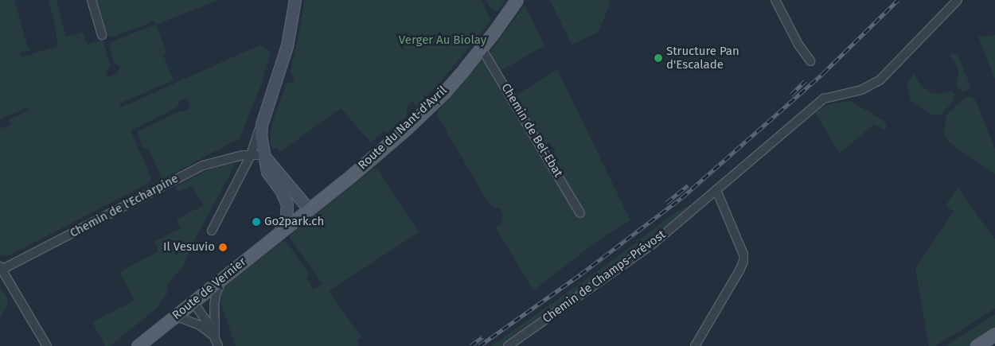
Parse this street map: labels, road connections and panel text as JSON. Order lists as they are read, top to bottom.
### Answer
{
  "streets": {
    "main road": ["Route du Nant-d'Avril", "Route de Vernier"],
    "street": ["Chemin de Bel-Ebat", "Chemin de l'Echarpine", "Chemin de Champs-Prévost"]
  },
  "crossings": [
    ["Route du Nant-d'Avril", "Chemin de Bel-Ebat"],
    ["Route du Nant-d'Avril", "Route de Vernier"]
  ],
  "parks": ["Verger Au Biolay"],
  "places": ["Structure Pan d'Escalade", "Go2park.ch", "Il Vesuvio"]
}
